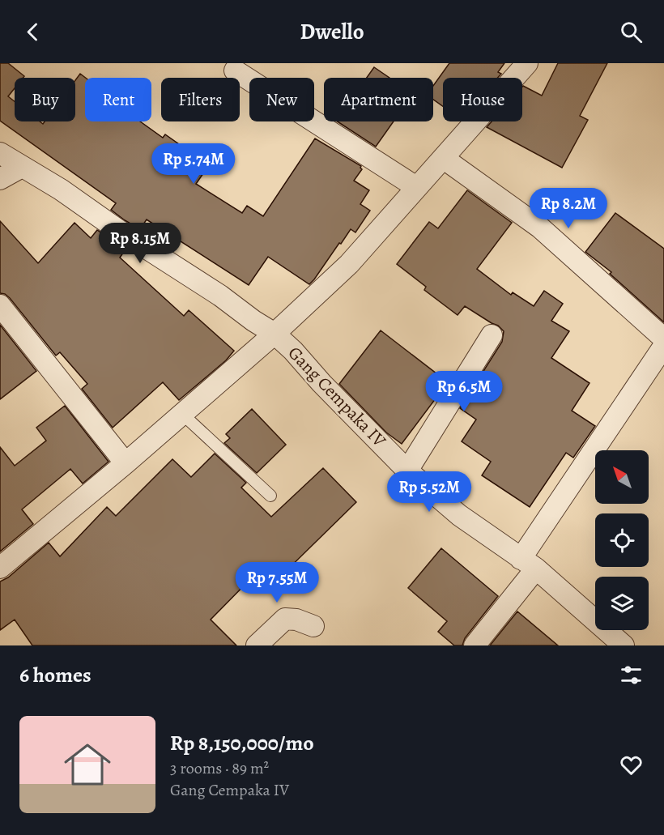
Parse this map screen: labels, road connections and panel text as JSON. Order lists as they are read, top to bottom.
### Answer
{
  "streets": {
    "street": ["Gang Cempaka IV"]
  },
  "north": "top left",
  "page": {
    "header": "Dwello",
    "chip": [
      "Buy",
      "Rent",
      "Filters",
      "New",
      "Apartment",
      "House"
    ],
    "price": [
      "Rp 5.74M",
      "Rp 8.2M",
      "Rp 8.15M",
      "Rp 6.5M",
      "Rp 5.52M",
      "Rp 7.55M"
    ],
    "heading": "6 homes",
    "list": [
      {
        "name": "Rp 8,150,000/mo",
        "note": "3 rooms · 89 m² · Gang Cempaka IV"
      }
    ]
  }
}
